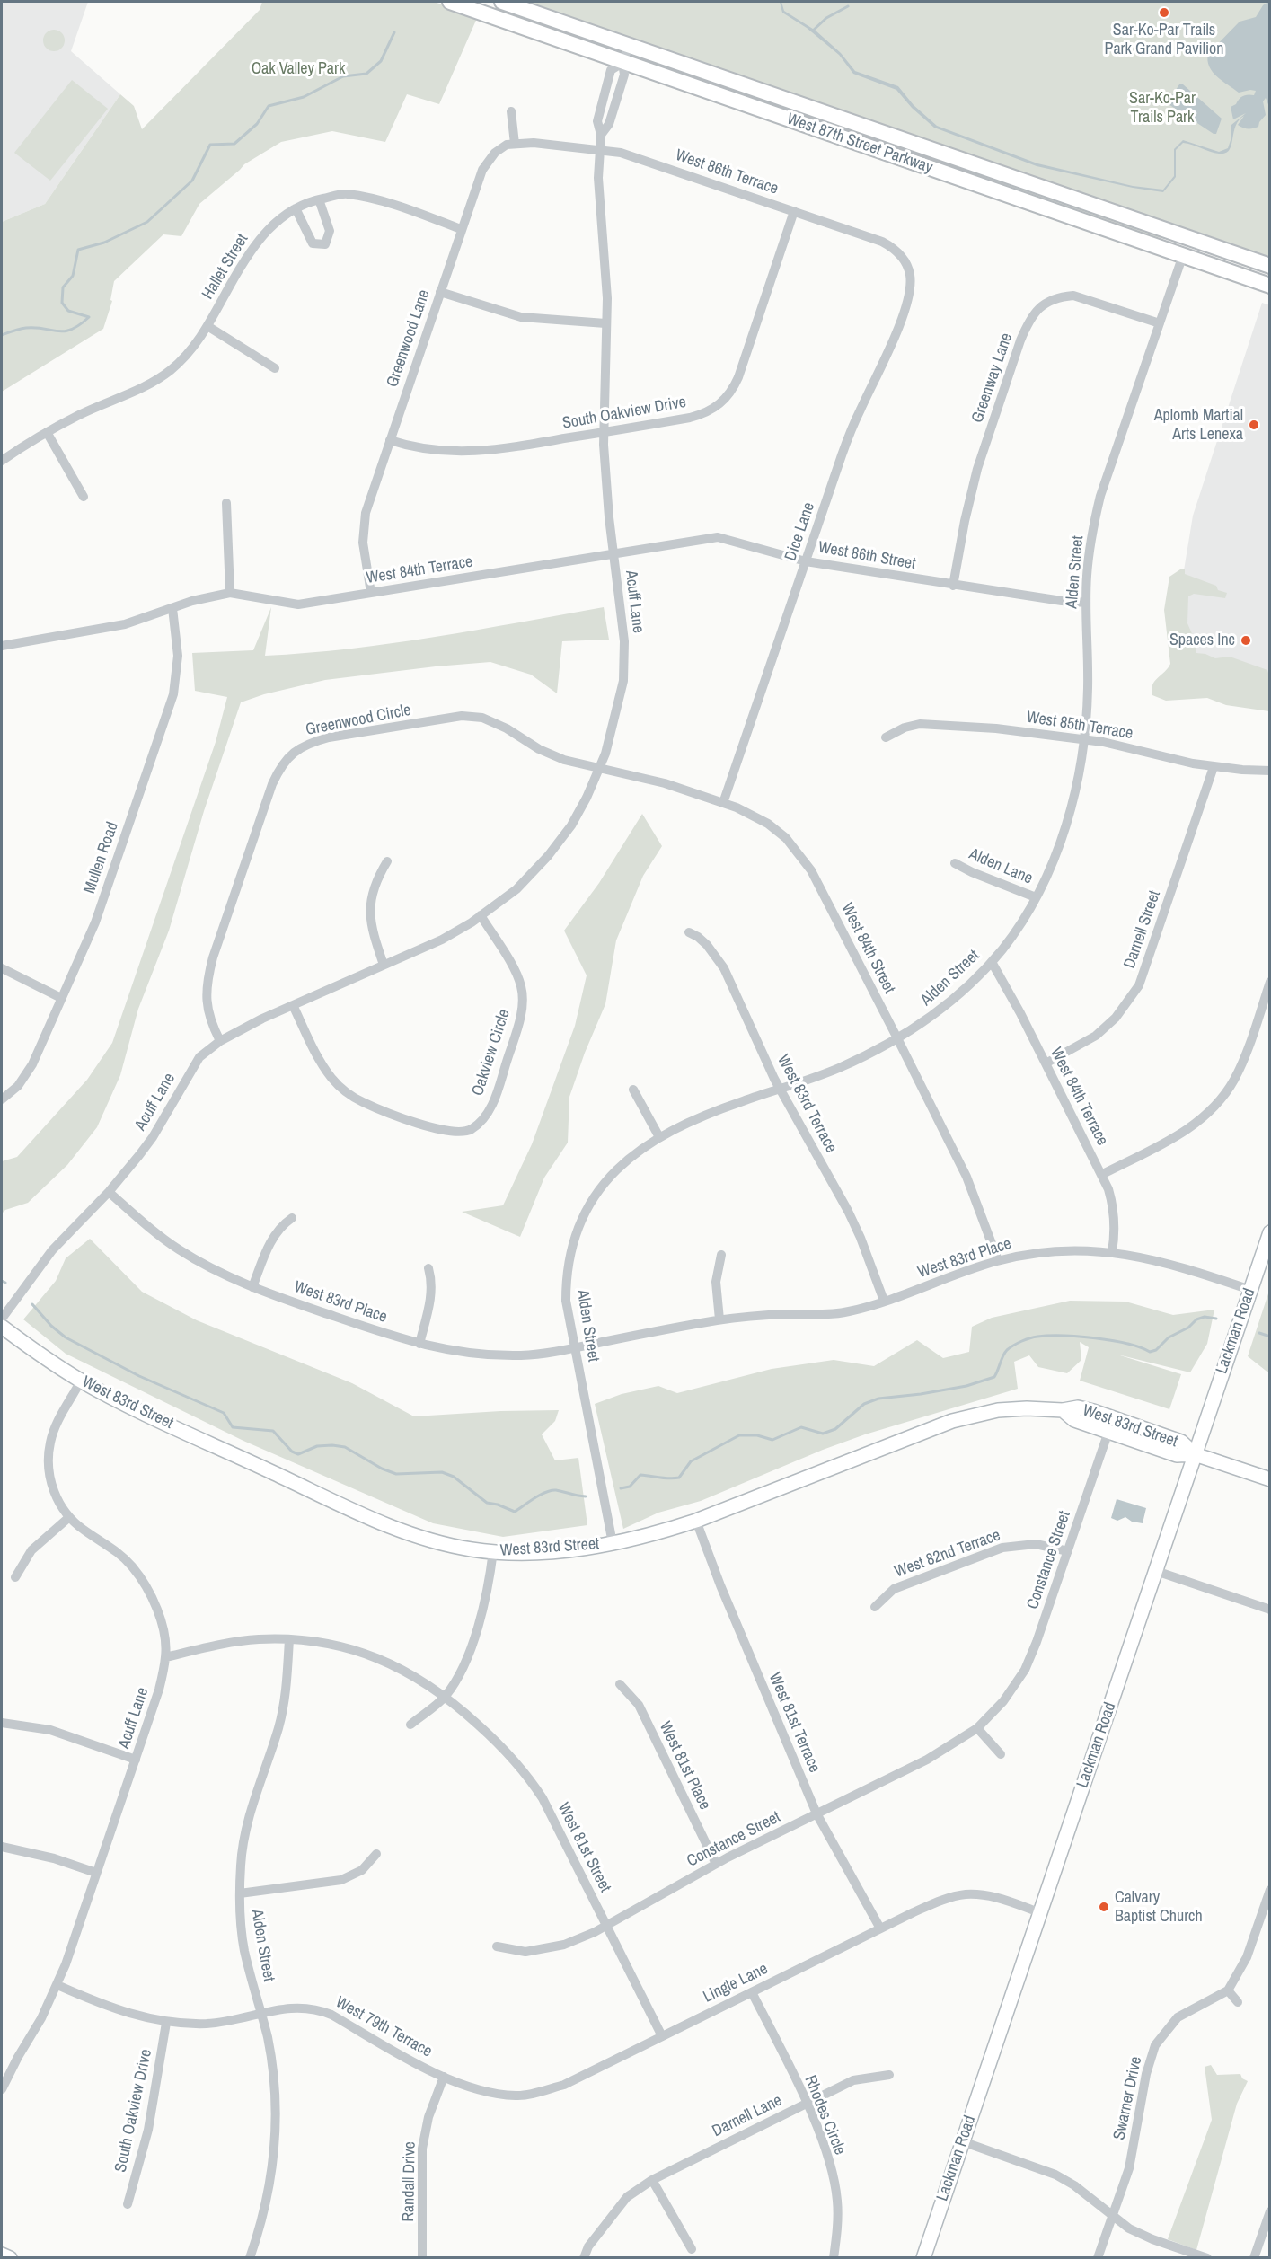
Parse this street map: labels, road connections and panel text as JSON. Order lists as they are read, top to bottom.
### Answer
{
  "streets": {
    "main road": ["West 87th Street Parkway"],
    "street": [
      "West 86th Terrace",
      "Hallet Street",
      "Greenwood Lane",
      "Greenway Lane",
      "South Oakview Drive",
      "Dice Lane",
      "West 86th Street",
      "West 84th Terrace",
      "Alden Street",
      "Acuff Lane",
      "Greenwood Circle",
      "West 85th Terrace",
      "Mullen Road",
      "Alden Lane",
      "Darnell Street",
      "West 84th Street",
      "Oakview Circle",
      "West 83rd Terrace",
      "West 83rd Place",
      "Lackman Road",
      "West 83rd Street",
      "West 82nd Terrace",
      "Constance Street",
      "West 81st Terrace",
      "West 81st Place",
      "West 81st Street",
      "Lingle Lane",
      "West 79th Terrace",
      "Swarner Drive",
      "Rhodes Circle",
      "Darnell Lane",
      "Randall Drive"
    ]
  },
  "crossings": [
    ["West 87th Street Parkway", "Alden Street"],
    ["West 87th Street Parkway", "Acuff Lane"],
    ["West 86th Terrace", "Greenwood Lane"],
    ["West 86th Terrace", "South Oakview Drive"],
    ["West 86th Terrace", "Dice Lane"],
    ["West 86th Terrace", "Acuff Lane"],
    ["Greenwood Lane", "South Oakview Drive"],
    ["Greenwood Lane", "West 84th Terrace"],
    ["Greenway Lane", "West 86th Street"],
    ["Greenway Lane", "Alden Street"],
    ["South Oakview Drive", "Acuff Lane"],
    ["South Oakview Drive", "West 79th Terrace"],
    ["Dice Lane", "West 86th Street"],
    ["Dice Lane", "West 84th Street"],
    ["West 86th Street", "West 84th Terrace"],
    ["West 86th Street", "Alden Street"],
    ["West 86th Street", "Acuff Lane"],
    ["West 84th Terrace", "Alden Street"],
    ["West 84th Terrace", "Acuff Lane"],
    ["West 84th Terrace", "Mullen Road"],
    ["West 84th Terrace", "Darnell Street"],
    ["West 84th Terrace", "West 83rd Place"],
    ["Alden Street", "West 85th Terrace"],
    ["Alden Street", "Alden Lane"],
    ["Alden Street", "West 84th Street"],
    ["Alden Street", "West 83rd Terrace"],
    ["Alden Street", "West 83rd Place"],
    ["Alden Street", "West 83rd Street"],
    ["Alden Street", "West 81st Street"],
    ["Alden Street", "West 79th Terrace"],
    ["Acuff Lane", "Greenwood Circle"],
    ["Acuff Lane", "West 84th Street"],
    ["Acuff Lane", "Oakview Circle"],
    ["Acuff Lane", "West 83rd Place"],
    ["Acuff Lane", "West 83rd Street"],
    ["Acuff Lane", "West 81st Street"],
    ["Acuff Lane", "West 79th Terrace"],
    ["Greenwood Circle", "West 84th Street"],
    ["West 85th Terrace", "Darnell Street"],
    ["West 84th Street", "West 83rd Place"],
    ["West 83rd Terrace", "West 83rd Place"],
    ["West 83rd Place", "Lackman Road"],
    ["Lackman Road", "West 83rd Street"],
    ["Lackman Road", "Lingle Lane"],
    ["West 83rd Street", "Constance Street"],
    ["West 83rd Street", "West 81st Terrace"],
    ["West 82nd Terrace", "Constance Street"],
    ["Constance Street", "West 81st Terrace"],
    ["Constance Street", "West 81st Place"],
    ["Constance Street", "West 81st Street"],
    ["West 81st Terrace", "Lingle Lane"],
    ["West 81st Street", "Lingle Lane"],
    ["Lingle Lane", "West 79th Terrace"],
    ["Lingle Lane", "Rhodes Circle"],
    ["Lingle Lane", "Randall Drive"],
    ["West 79th Terrace", "Randall Drive"],
    ["Rhodes Circle", "Darnell Lane"]
  ],
  "parks": ["Oak Valley Park", "Sar-Ko-Par Trails Park"],
  "places": [
    "Sar-Ko-Par Trails Park Grand Pavilion",
    "Aplomb Martial Arts Lenexa",
    "Spaces Inc",
    "Calvary Baptist Church"
  ]
}
